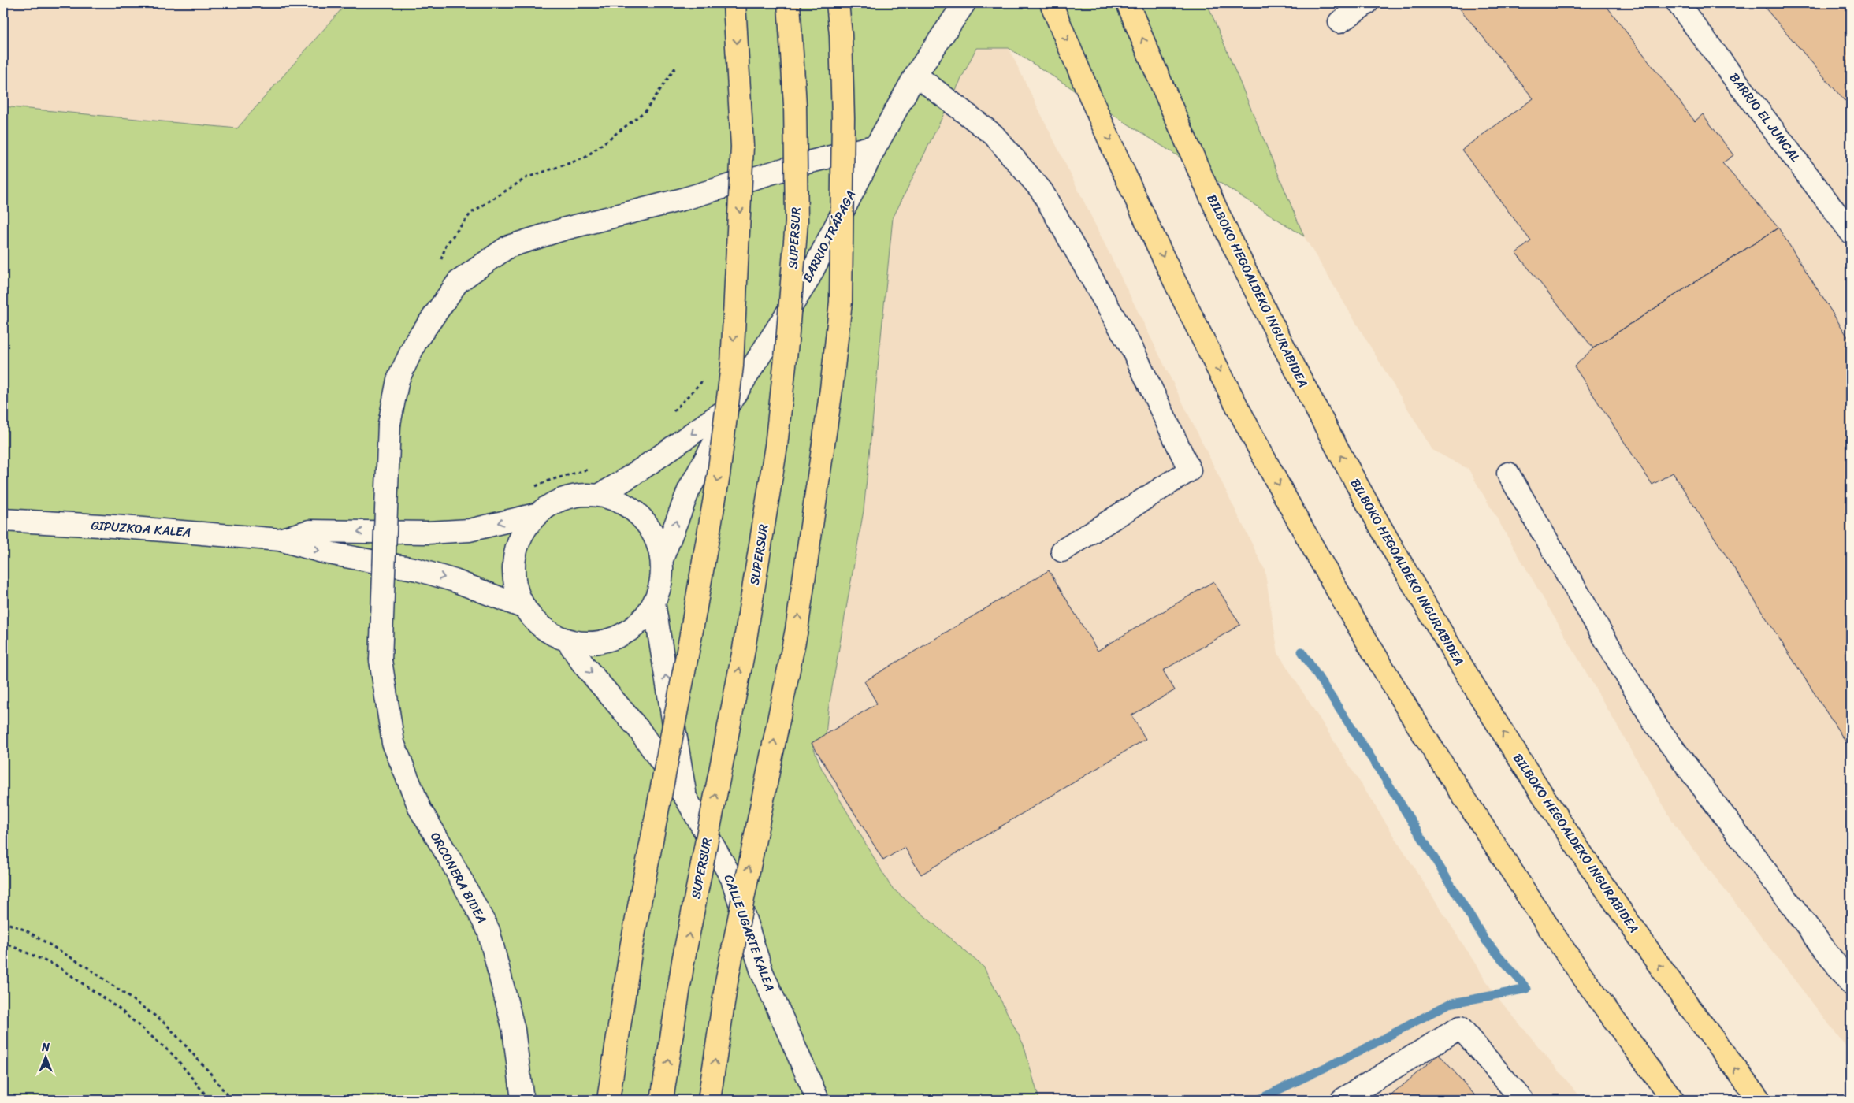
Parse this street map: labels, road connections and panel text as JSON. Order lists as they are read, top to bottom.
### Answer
{
  "streets": {
    "highway": ["SUPERSUR", "BILBOKO HEGOALDEKO INGURABIDEA"],
    "street": [
      "BARRIO EL JUNCAL",
      "BARRIO TRÁPAGA",
      "GIPUZKOA KALEA",
      "ORCONERA BIDEA",
      "CALLE UGARTE KALEA"
    ]
  },
  "crossings": [
    ["BARRIO TRÁPAGA", "ORCONERA BIDEA"]
  ],
  "one_way": ["CALLE UGARTE KALEA"],
  "north": "top"
}
